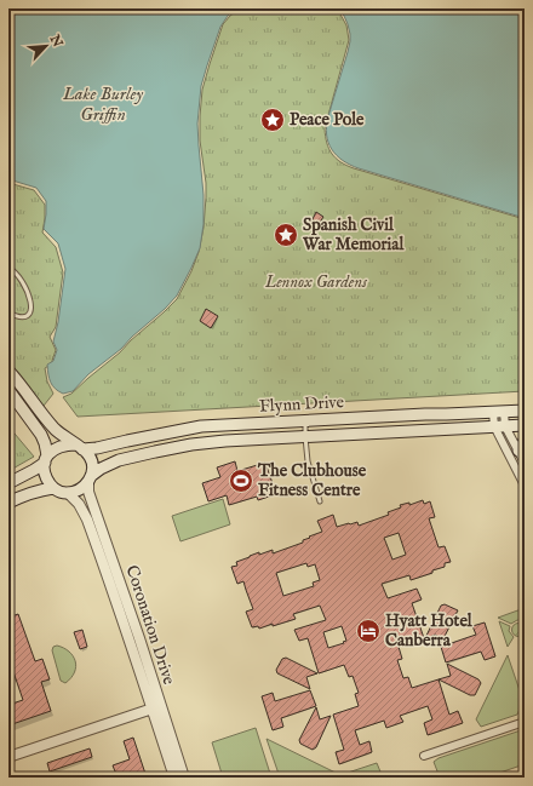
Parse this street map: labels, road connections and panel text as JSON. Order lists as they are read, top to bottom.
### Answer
{
  "streets": {
    "main road": ["Flynn Drive"],
    "street": ["Coronation Drive"]
  },
  "crossings": [
    ["Flynn Drive", "Coronation Drive"]
  ],
  "water": ["Lake Burley Griffin"],
  "parks": ["Lennox Gardens"],
  "places": {
    "place": ["Peace Pole", "Spanish Civil War Memorial"],
    "sports": ["The Clubhouse Fitness Centre"],
    "hotel": ["Hyatt Hotel Canberra"]
  },
  "north": "top right"
}
